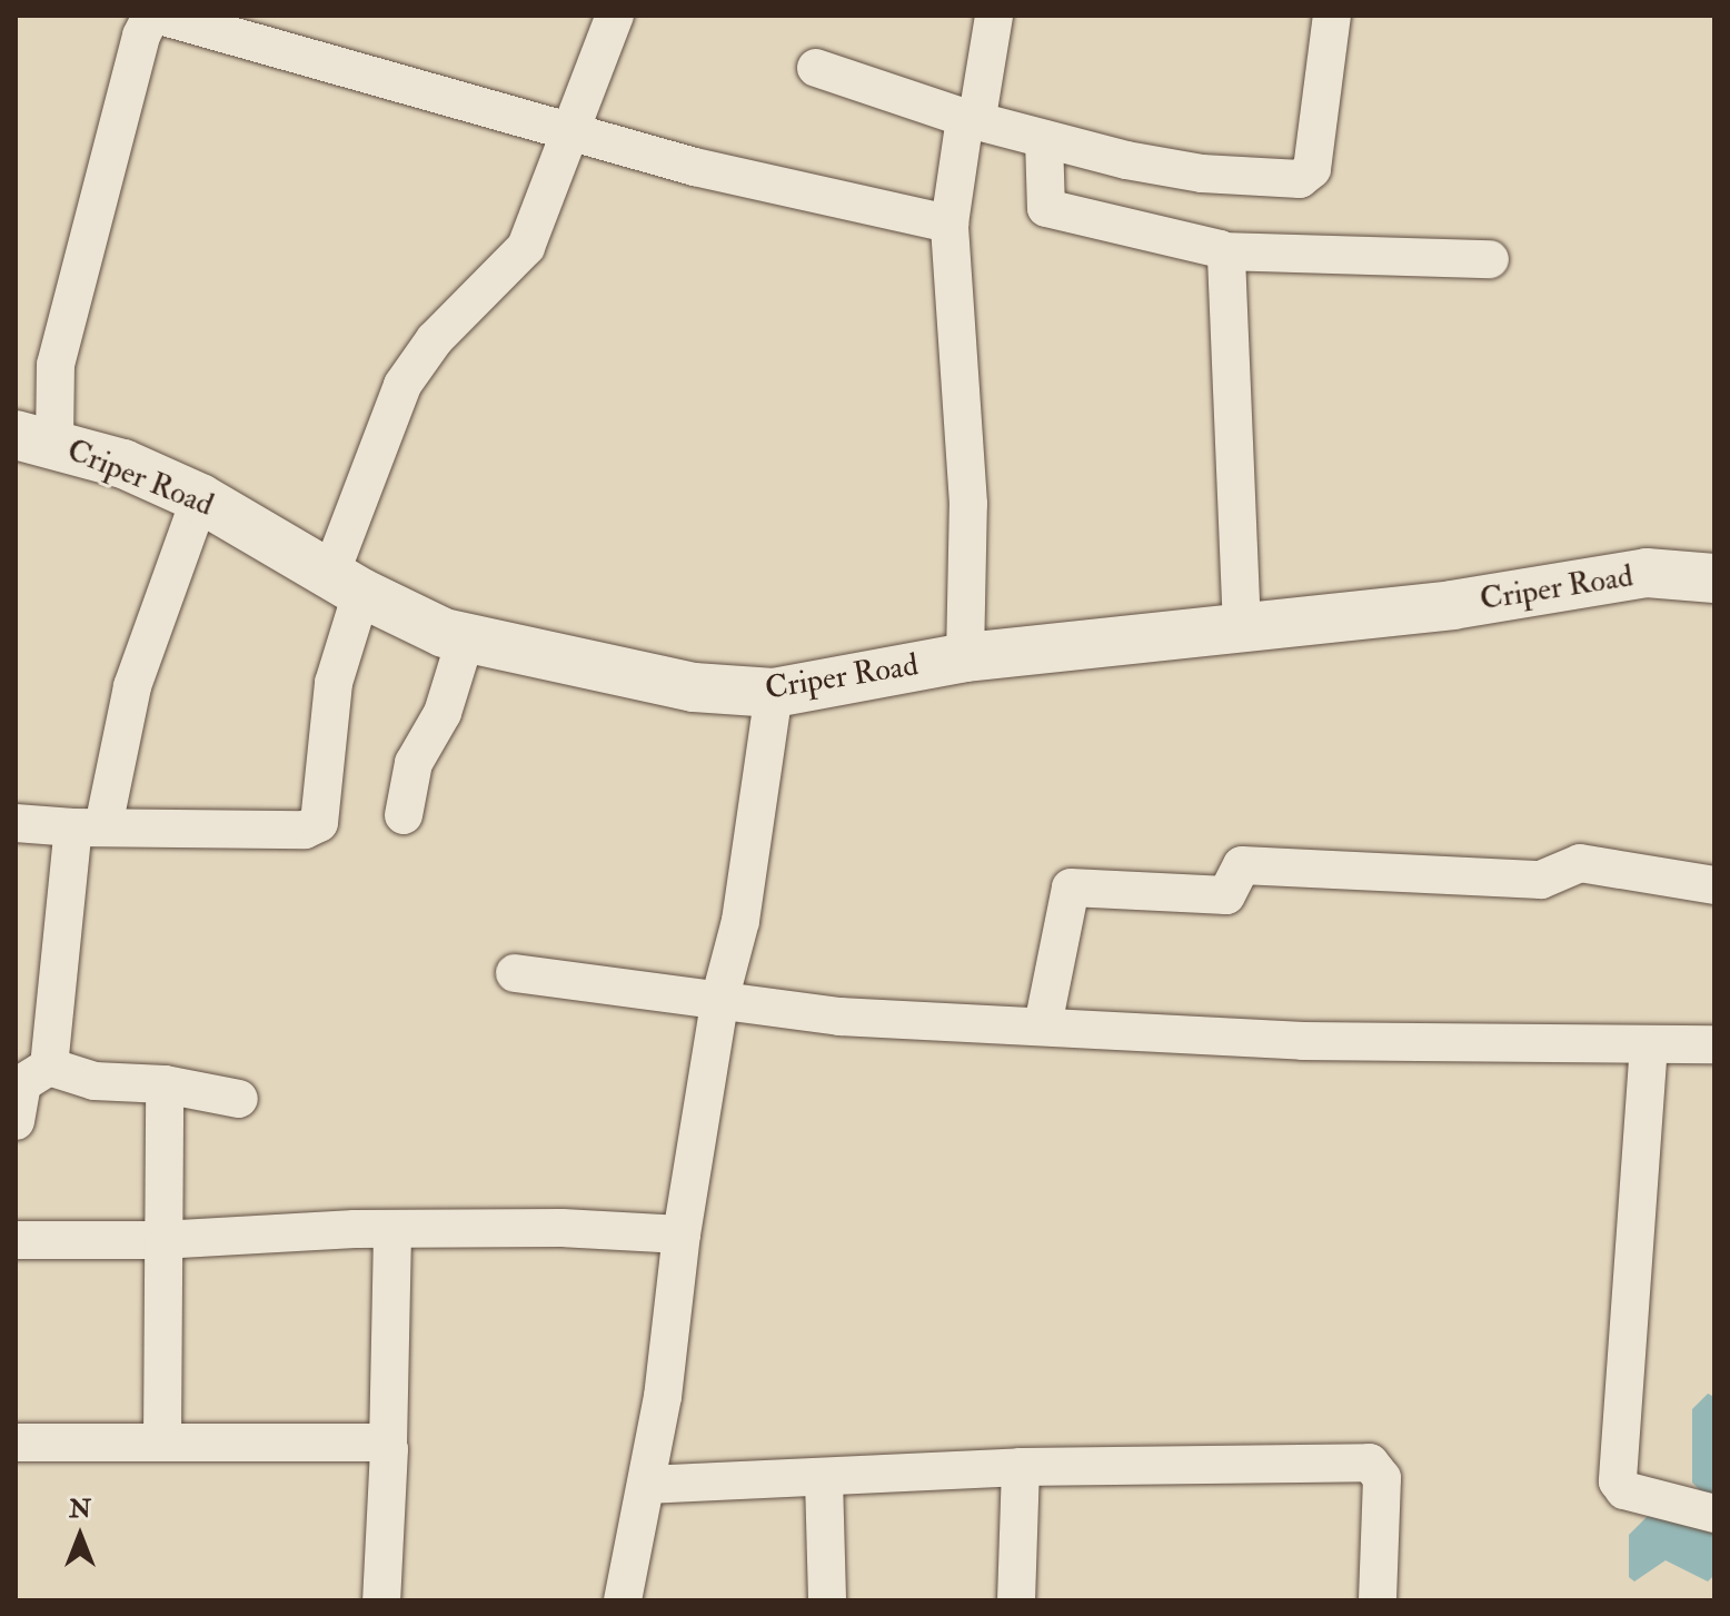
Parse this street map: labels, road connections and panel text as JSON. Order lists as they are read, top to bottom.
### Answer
{
  "streets": {
    "main road": ["Criper Road"]
  },
  "north": "top"
}
